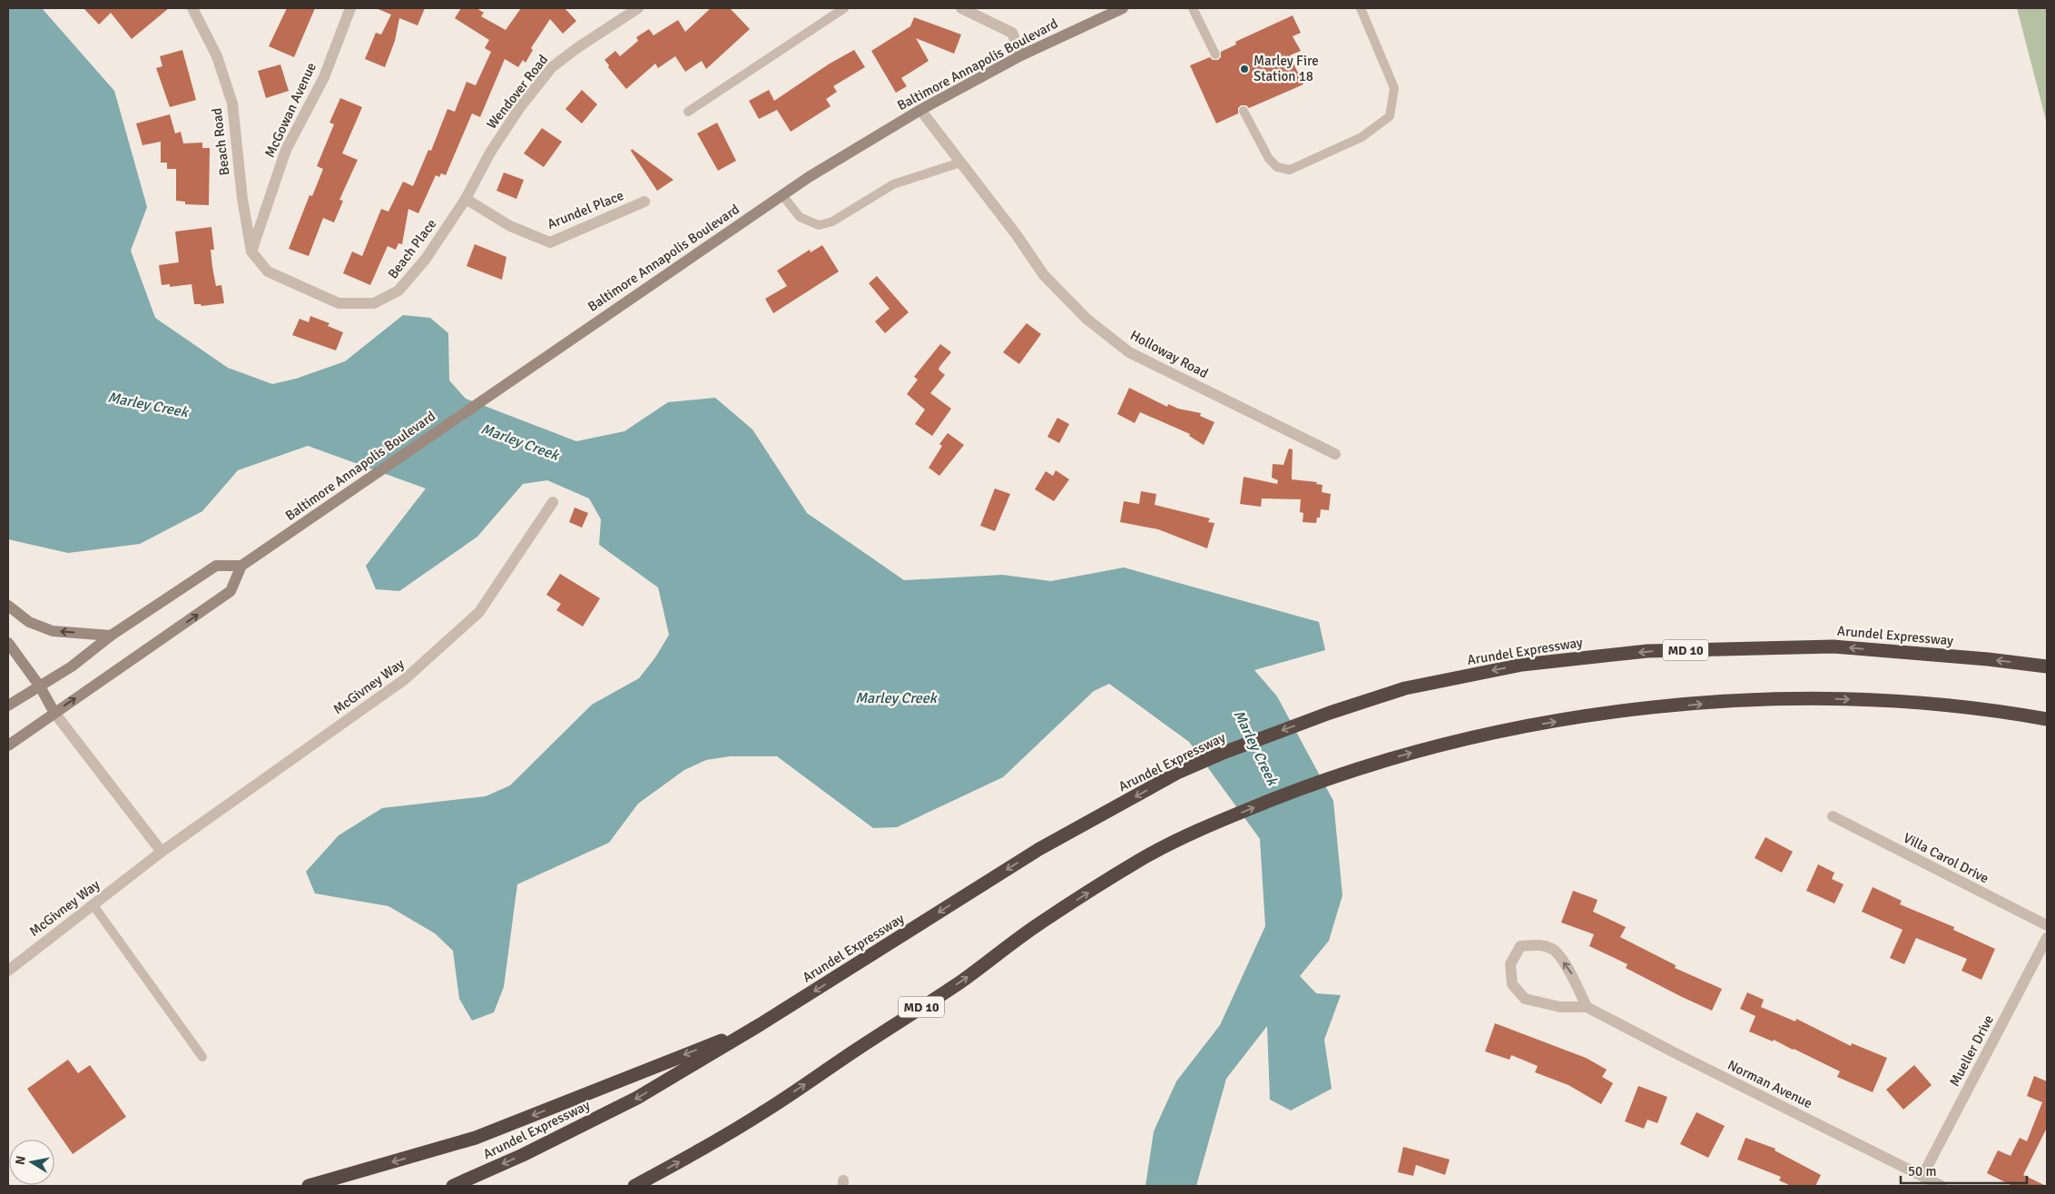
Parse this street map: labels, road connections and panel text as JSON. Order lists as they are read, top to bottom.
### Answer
{
  "streets": {
    "highway": ["Arundel Expressway", "MD 10"],
    "main road": ["Baltimore Annapolis Boulevard"],
    "street": [
      "Wendover Road",
      "McGowan Avenue",
      "Beach Road",
      "Arundel Place",
      "Beach Place",
      "Holloway Road",
      "McGivney Way",
      "Villa Carol Drive",
      "Mueller Drive",
      "Norman Avenue"
    ]
  },
  "crossings": [
    ["Baltimore Annapolis Boulevard", "Holloway Road"],
    ["Wendover Road", "Arundel Place"],
    ["Wendover Road", "Beach Place"],
    ["McGowan Avenue", "Beach Road"],
    ["McGowan Avenue", "Beach Place"],
    ["Beach Road", "Beach Place"],
    ["Arundel Place", "Beach Place"],
    ["Mueller Drive", "Norman Avenue"]
  ],
  "water": ["Marley Creek"],
  "places": ["Marley Fire Station 18"],
  "scale_bar": "50 m",
  "north": "left"
}
